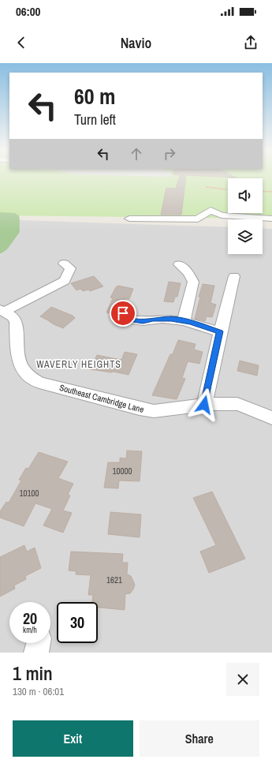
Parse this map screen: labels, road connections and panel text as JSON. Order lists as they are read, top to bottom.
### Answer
{
  "streets": {
    "street": ["Southeast Cambridge Lane"]
  },
  "districts": ["WAVERLY HEIGHTS"],
  "house_numbers": ["10000", "10100", "1621"],
  "page": {
    "status": "06:00",
    "header": "Navio",
    "turn": ["60 m", "Turn left"],
    "speed": "20 km/h",
    "limit": "30",
    "heading": ["1 min", "130 m · 06:01"],
    "buttons": ["Exit", "Share"]
  }
}
